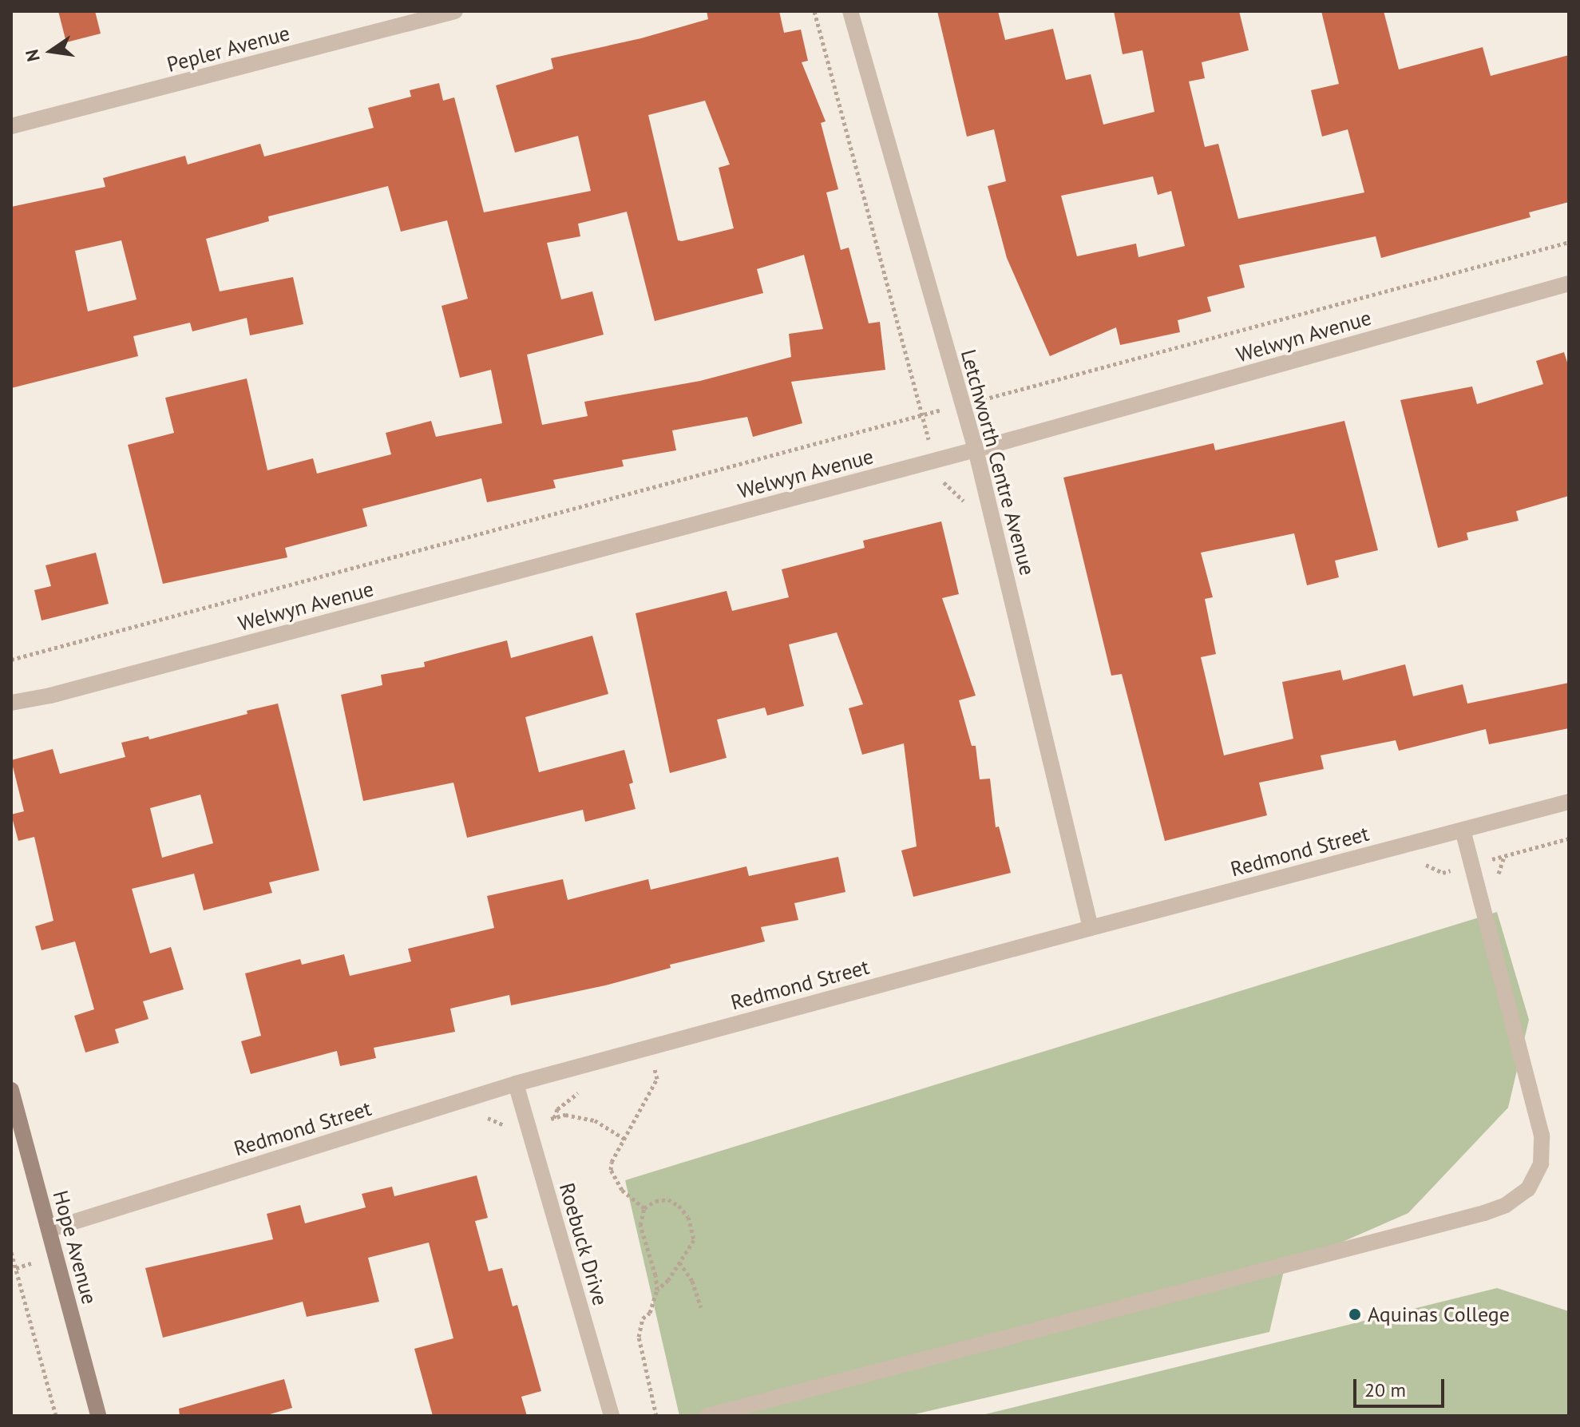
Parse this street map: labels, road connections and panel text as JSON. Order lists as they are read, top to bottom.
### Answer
{
  "streets": {
    "street": [
      "Pepler Avenue",
      "Welwyn Avenue",
      "Letchworth Centre Avenue",
      "Redmond Street",
      "Roebuck Drive",
      "Hope Avenue"
    ]
  },
  "crossings": [
    ["Welwyn Avenue", "Letchworth Centre Avenue"],
    ["Letchworth Centre Avenue", "Redmond Street"],
    ["Redmond Street", "Roebuck Drive"],
    ["Redmond Street", "Hope Avenue"]
  ],
  "places": ["Aquinas College"],
  "scale_bar": "20 m",
  "north": "left"
}
